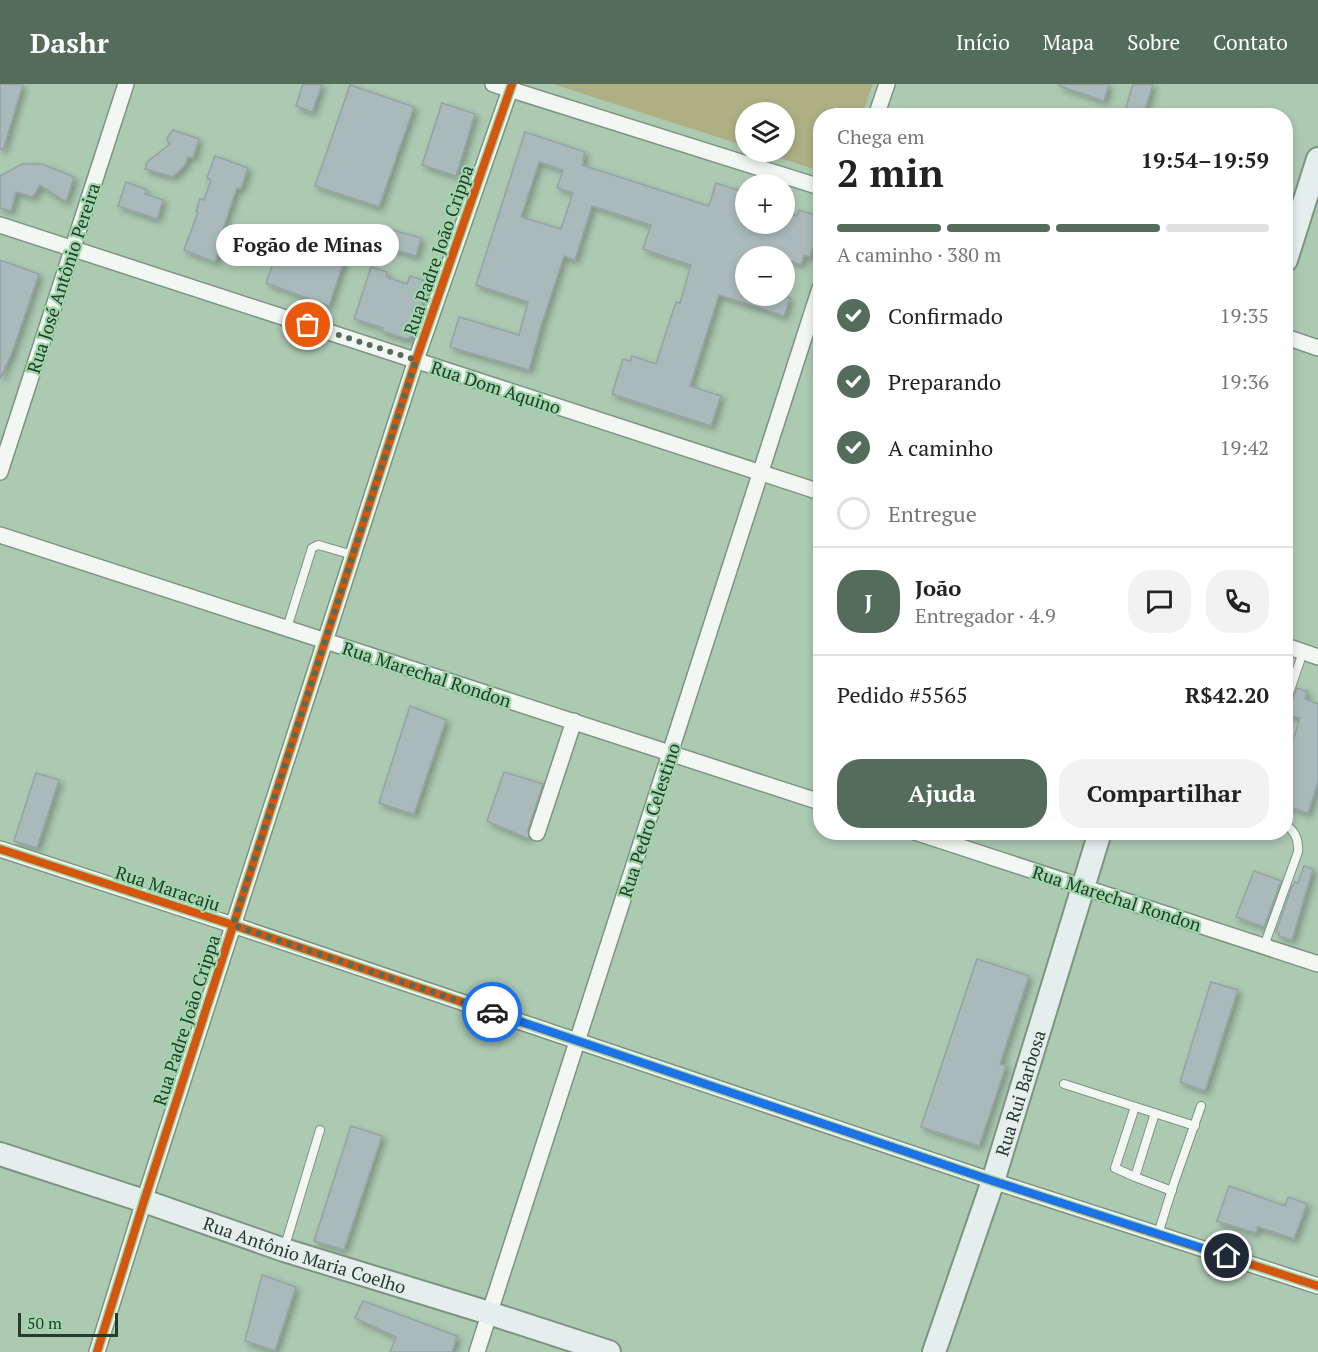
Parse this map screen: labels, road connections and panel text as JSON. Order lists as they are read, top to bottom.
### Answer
{
  "streets": {
    "street": [
      "Rua Padre João Crippa",
      "Rua José Antônio Pereira",
      "Rua Dom Aquino",
      "Rua Marechal Rondon",
      "Rua Pedro Celestino",
      "Rua Maracaju",
      "Rua Rui Barbosa",
      "Rua Antônio Maria Coelho"
    ]
  },
  "crossings": [
    ["Rua Padre João Crippa", "Rua Dom Aquino"],
    ["Rua Padre João Crippa", "Rua Marechal Rondon"],
    ["Rua Padre João Crippa", "Rua Maracaju"],
    ["Rua Padre João Crippa", "Rua Antônio Maria Coelho"],
    ["Rua José Antônio Pereira", "Rua Dom Aquino"],
    ["Rua Dom Aquino", "Rua Pedro Celestino"],
    ["Rua Marechal Rondon", "Rua Pedro Celestino"],
    ["Rua Marechal Rondon", "Rua Rui Barbosa"],
    ["Rua Pedro Celestino", "Rua Maracaju"],
    ["Rua Pedro Celestino", "Rua Antônio Maria Coelho"],
    ["Rua Maracaju", "Rua Rui Barbosa"]
  ],
  "places": ["Fogão de Minas"],
  "scale_bar": "50 m",
  "page": {
    "header": "Dashr",
    "nav": [
      "Início",
      "Mapa",
      "Sobre",
      "Contato"
    ],
    "map_buttons": ["+", "−"],
    "heading": ["2 min", "Chega em", "19:54–19:59"],
    "panel": [
      "João",
      "Entregador · 4.9",
      "Pedido #5565",
      "R$42.20"
    ],
    "bar": "A caminho · 380 m",
    "bubble": "Fogão de Minas",
    "list": [
      ["Confirmado", "19:35"],
      ["Preparando", "19:36"],
      ["A caminho", "19:42"],
      "Entregue"
    ],
    "round": "J",
    "buttons": ["Ajuda", "Compartilhar"],
    "scale": "50 m"
  }
}
